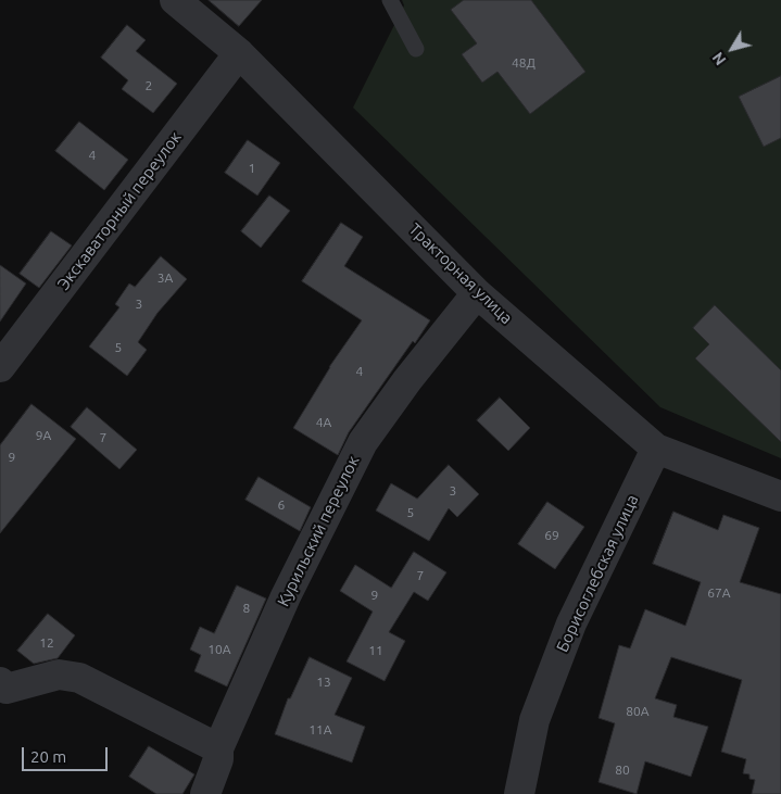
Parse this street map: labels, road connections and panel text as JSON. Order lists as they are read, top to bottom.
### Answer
{
  "streets": {
    "street": [
      "Экскаваторный переулок",
      "Тракторная улица",
      "Курильский переулок",
      "Борисоглебская улица"
    ]
  },
  "crossings": [
    ["Экскаваторный переулок", "Тракторная улица"],
    ["Тракторная улица", "Курильский переулок"],
    ["Тракторная улица", "Борисоглебская улица"]
  ],
  "house_numbers": [
    "48Д",
    "2",
    "4",
    "1",
    "3А",
    "3",
    "5",
    "4",
    "4А",
    "9А",
    "7",
    "9",
    "3",
    "6",
    "5",
    "69",
    "7",
    "67А",
    "9",
    "8",
    "12",
    "10А",
    "11",
    "13",
    "80А",
    "11А",
    "80"
  ],
  "scale_bar": "20 m",
  "north": "bottom left"
}
